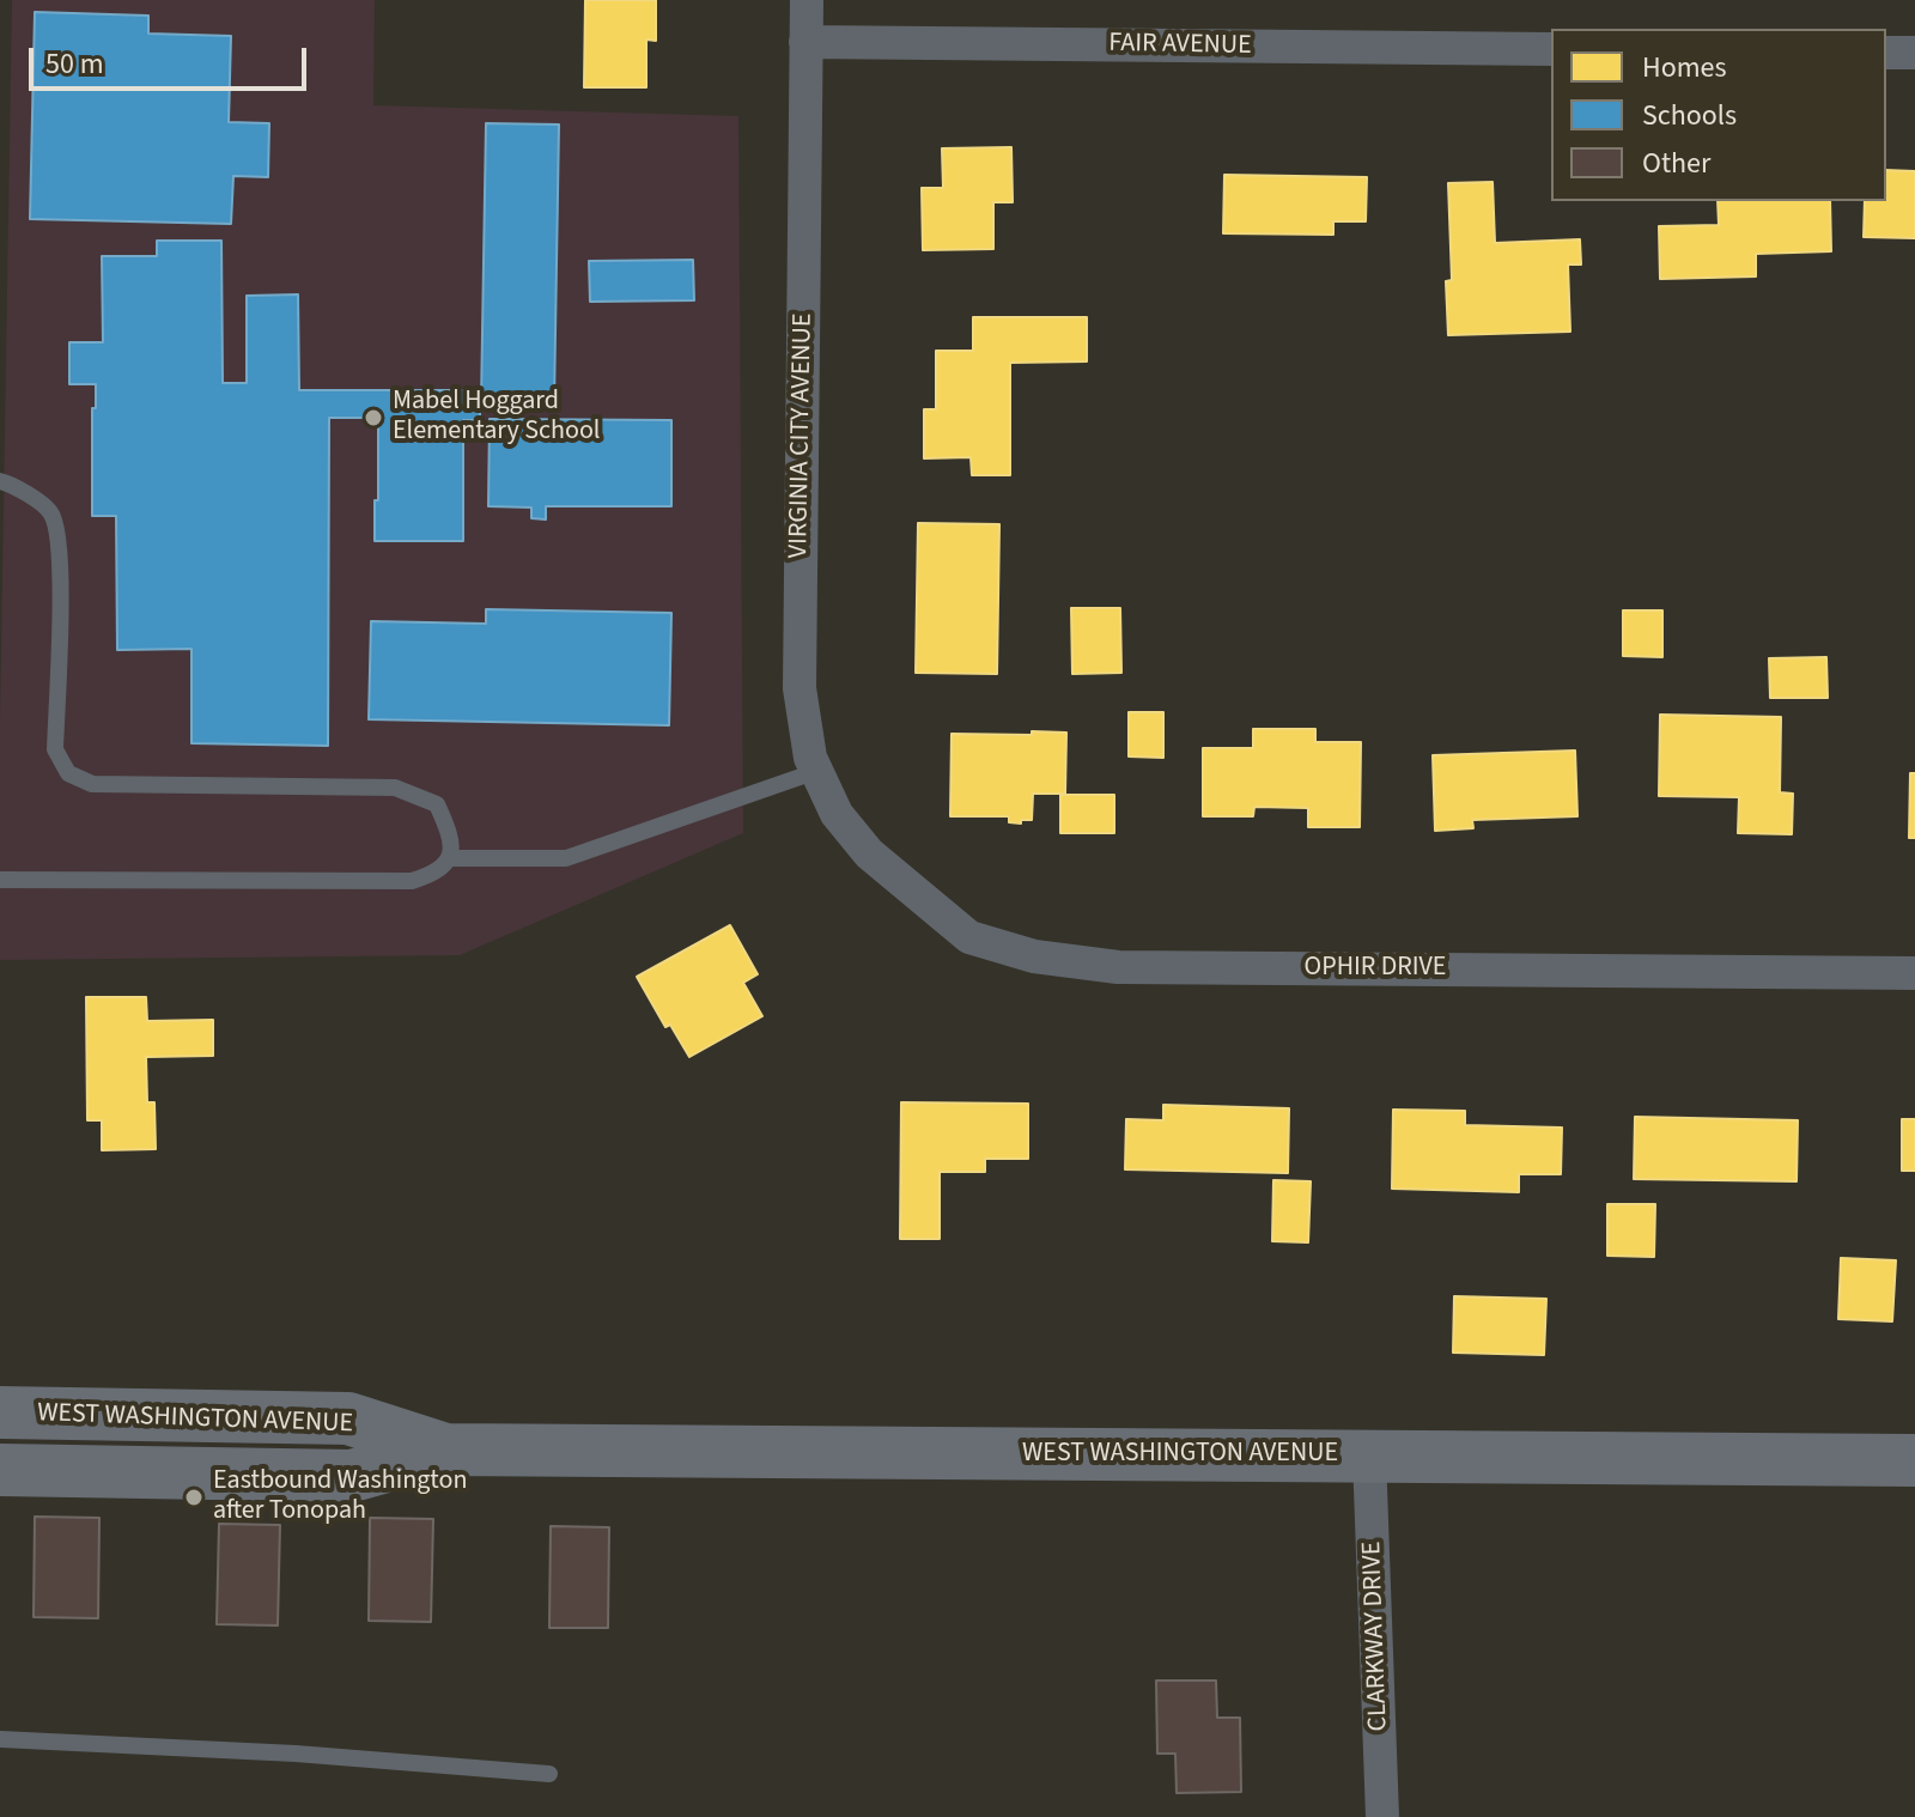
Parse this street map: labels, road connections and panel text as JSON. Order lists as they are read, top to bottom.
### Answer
{
  "streets": {
    "main road": ["WEST WASHINGTON AVENUE"],
    "street": [
      "FAIR AVENUE",
      "VIRGINIA CITY AVENUE",
      "OPHIR DRIVE",
      "CLARKWAY DRIVE"
    ]
  },
  "crossings": [
    ["FAIR AVENUE", "VIRGINIA CITY AVENUE"],
    ["VIRGINIA CITY AVENUE", "OPHIR DRIVE"],
    ["WEST WASHINGTON AVENUE", "CLARKWAY DRIVE"]
  ],
  "places": ["Mabel Hoggard Elementary School", "Eastbound Washington after Tonopah"],
  "legend": ["Homes", "Schools", "Other"],
  "scale_bar": "50 m"
}
